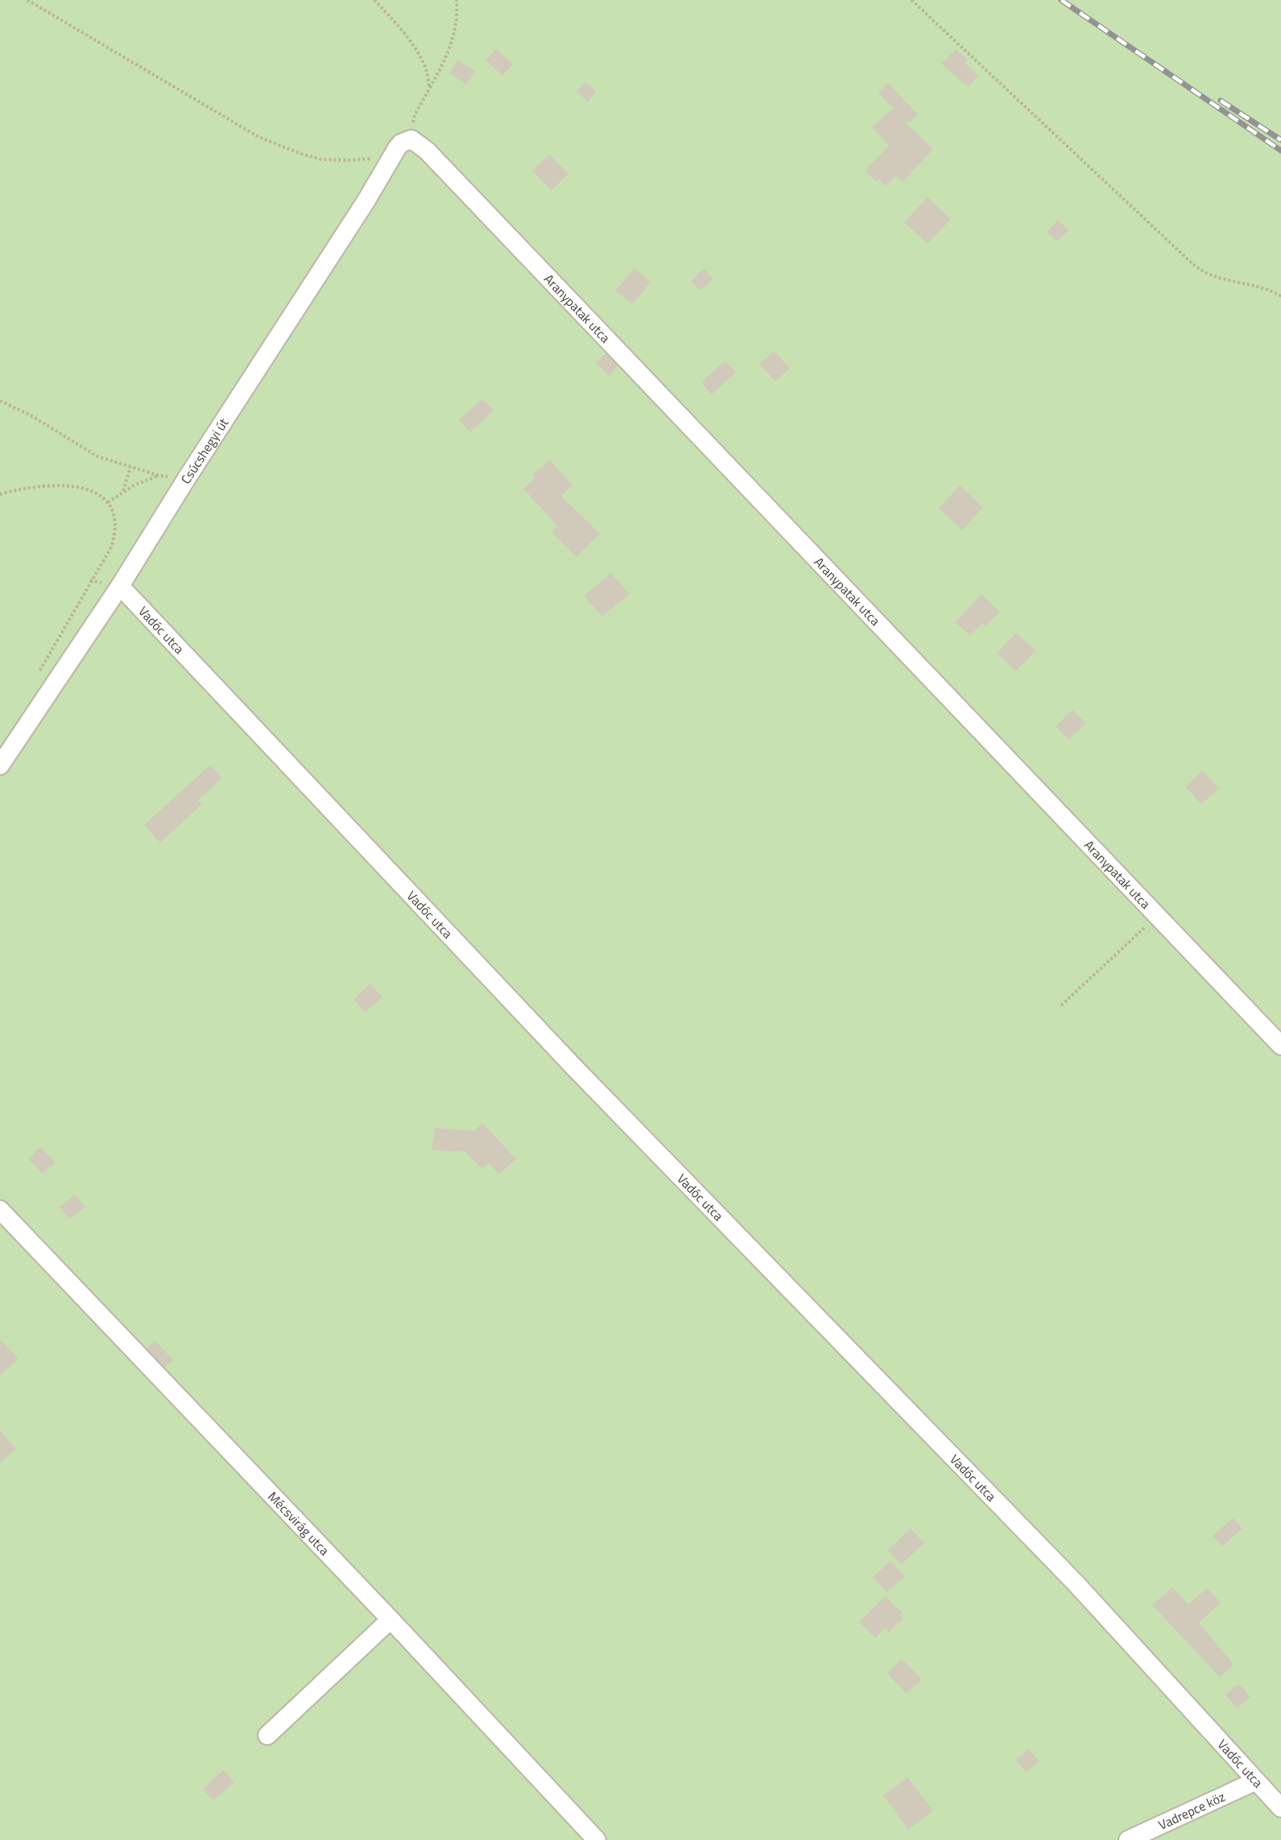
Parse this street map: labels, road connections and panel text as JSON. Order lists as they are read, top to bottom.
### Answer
{
  "streets": {
    "street": [
      "Aranypatak utca",
      "Csúcshegyi út",
      "Vadóc utca",
      "Mécsvirág utca",
      "Vadrepce köz"
    ]
  },
  "crossings": [
    ["Aranypatak utca", "Csúcshegyi út"],
    ["Csúcshegyi út", "Vadóc utca"],
    ["Vadóc utca", "Vadrepce köz"]
  ]
}
